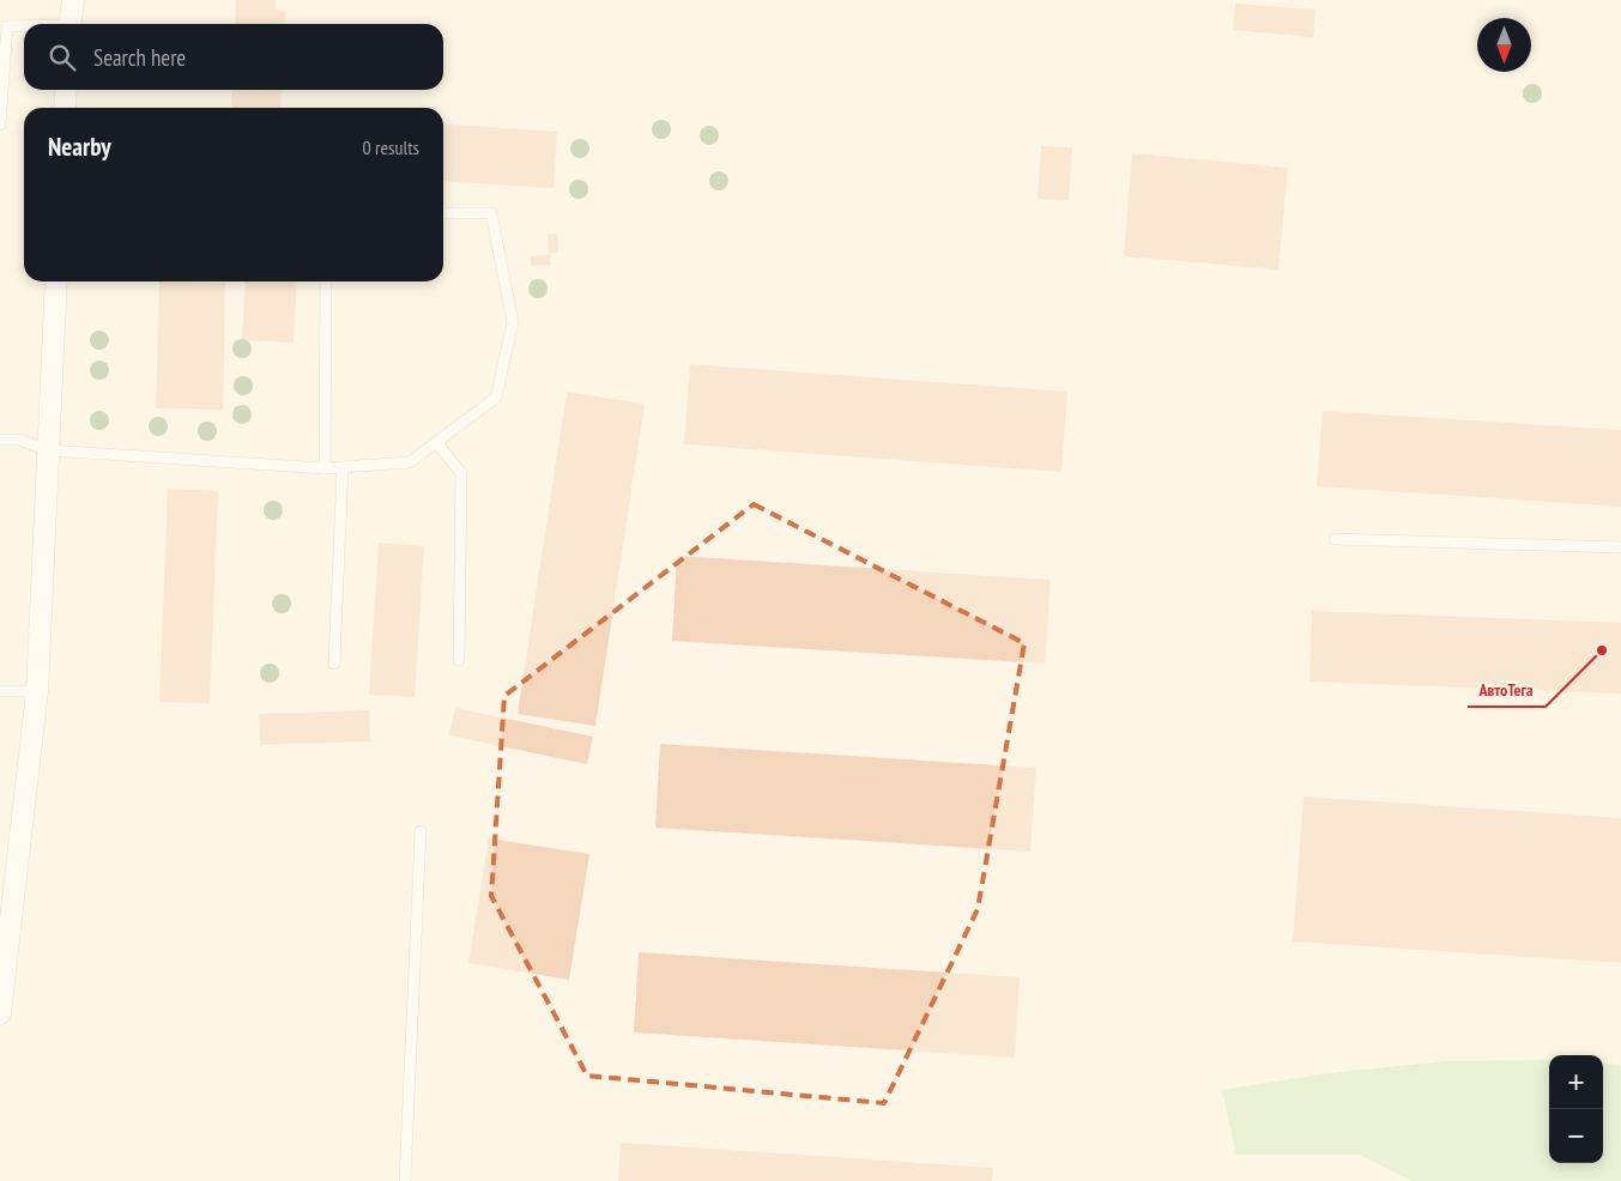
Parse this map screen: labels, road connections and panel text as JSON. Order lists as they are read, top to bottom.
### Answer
{
  "places": ["АвтоТега"],
  "north": "bottom",
  "page": {
    "search": "Search here",
    "heading": ["Nearby", "0 results"],
    "map_buttons": ["+", "−"]
  }
}
